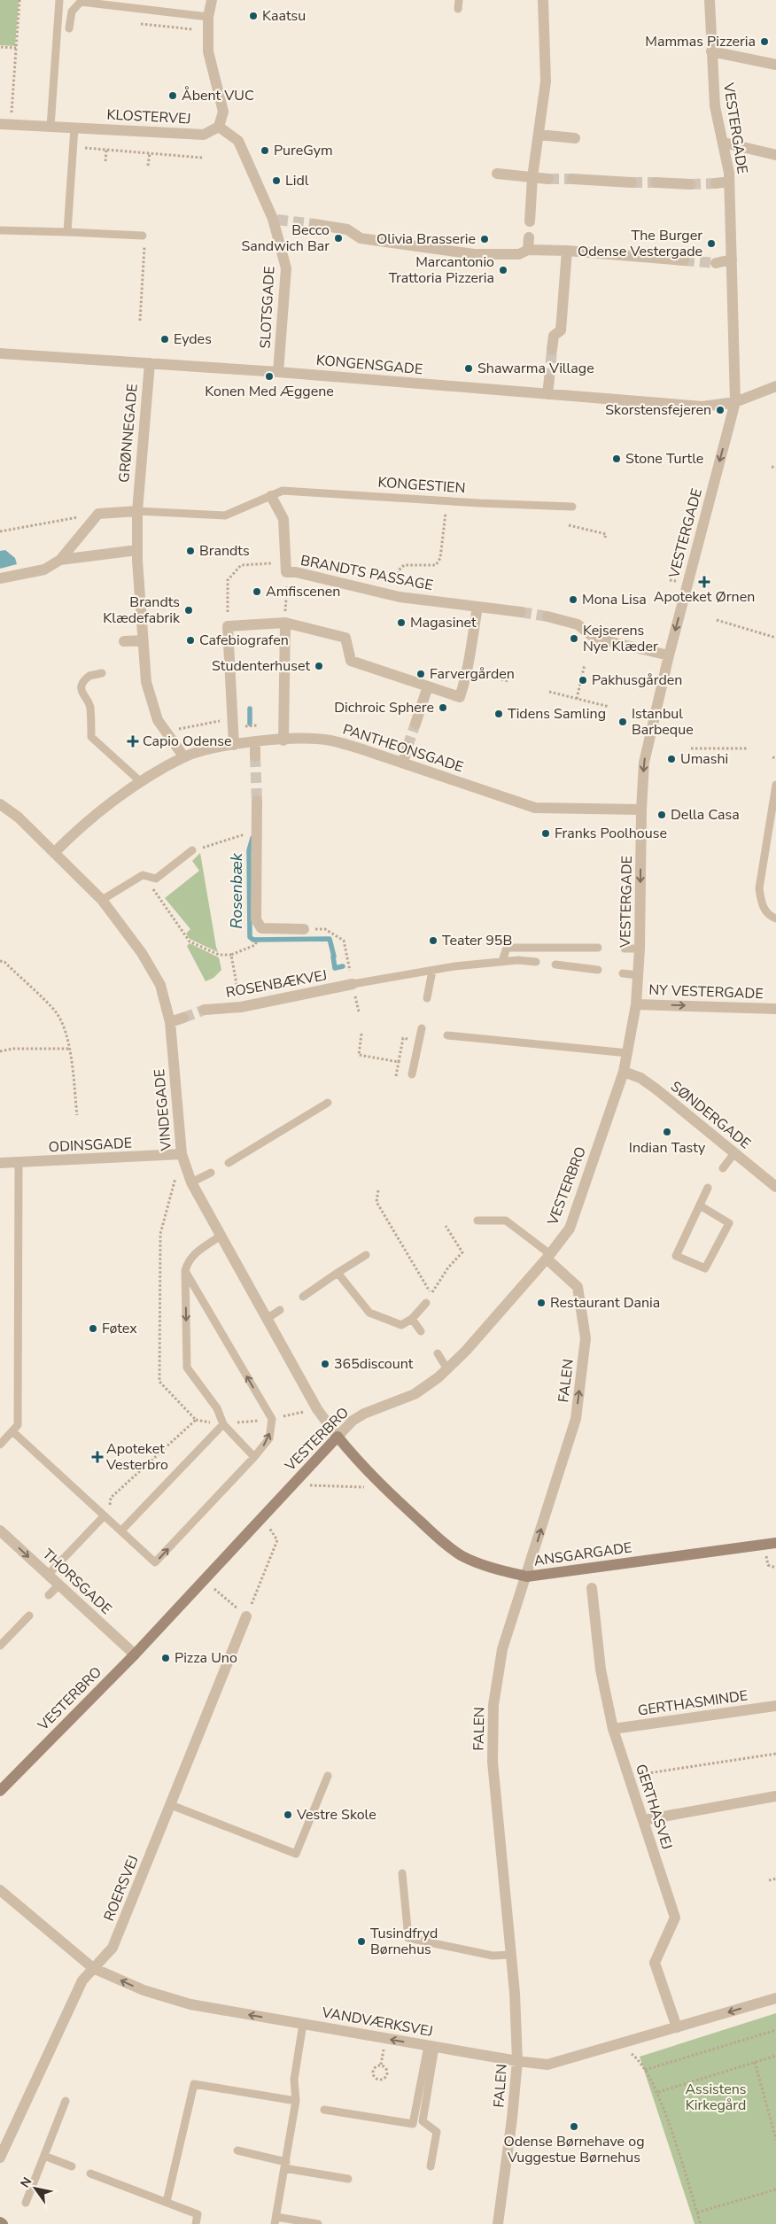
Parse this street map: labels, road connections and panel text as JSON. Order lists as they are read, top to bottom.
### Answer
{
  "streets": {
    "main road": ["VESTERBRO", "ANSGARGADE"],
    "street": [
      "KLOSTERVEJ",
      "VESTERGADE",
      "SLOTSGADE",
      "KONGENSGADE",
      "GRØNNEGADE",
      "BRANDTS PASSAGE",
      "PANTHEONSGADE",
      "ROSENBÆKVEJ",
      "NY VESTERGADE",
      "VINDEGADE",
      "SØNDERGADE",
      "ODINSGADE",
      "FALEN",
      "THORSGADE",
      "GERTHASMINDE",
      "GERTHASVEJ",
      "ROERSVEJ",
      "VANDVÆRKSVEJ"
    ],
    "lane": ["KONGESTIEN"]
  },
  "crossings": [
    ["KLOSTERVEJ", "SLOTSGADE"],
    ["VESTERGADE", "KONGENSGADE"],
    ["VESTERGADE", "PANTHEONSGADE"],
    ["VESTERGADE", "NY VESTERGADE"],
    ["VESTERGADE", "SØNDERGADE"],
    ["VESTERGADE", "VESTERBRO"],
    ["SLOTSGADE", "KONGENSGADE"],
    ["KONGENSGADE", "GRØNNEGADE"],
    ["GRØNNEGADE", "KONGESTIEN"],
    ["GRØNNEGADE", "PANTHEONSGADE"],
    ["PANTHEONSGADE", "VINDEGADE"],
    ["VINDEGADE", "ODINSGADE"],
    ["VINDEGADE", "VESTERBRO"],
    ["VINDEGADE", "ANSGARGADE"],
    ["SØNDERGADE", "VESTERBRO"],
    ["VESTERBRO", "FALEN"],
    ["VESTERBRO", "ANSGARGADE"],
    ["VESTERBRO", "THORSGADE"],
    ["FALEN", "ANSGARGADE"],
    ["FALEN", "VANDVÆRKSVEJ"],
    ["GERTHASMINDE", "GERTHASVEJ"],
    ["GERTHASVEJ", "VANDVÆRKSVEJ"],
    ["ROERSVEJ", "VANDVÆRKSVEJ"]
  ],
  "one_way": [
    "VESTERGADE",
    "NY VESTERGADE",
    "THORSGADE",
    "VANDVÆRKSVEJ"
  ],
  "water": ["Rosenbæk"],
  "parks": ["Assistens Kirkegård"],
  "places": {
    "other": [
      "Kaatsu",
      "Mammas Pizzeria",
      "Åbent VUC",
      "PureGym",
      "Lidl",
      "Becco Sandwich Bar",
      "Olivia Brasserie",
      "The Burger Odense Vestergade",
      "Marcantonio Trattoria Pizzeria",
      "Eydes",
      "Shawarma Village",
      "Konen Med Æggene",
      "Skorstensfejeren",
      "Stone Turtle",
      "Brandts",
      "Amfiscenen",
      "Mona Lisa",
      "Brandts Klædefabrik",
      "Magasinet",
      "Kejserens Nye Klæder",
      "Cafebiografen",
      "Studenterhuset",
      "Farvergården",
      "Pakhusgården",
      "Dichroic Sphere",
      "Tidens Samling",
      "Istanbul Barbeque",
      "Umashi",
      "Della Casa",
      "Franks Poolhouse",
      "Teater 95B",
      "Indian Tasty",
      "Restaurant Dania",
      "Føtex",
      "365discount",
      "Pizza Uno",
      "Vestre Skole",
      "Tusindfryd Børnehus",
      "Odense Børnehave og Vuggestue Børnehus"
    ],
    "health": ["Apoteket Ørnen", "Capio Odense", "Apoteket Vesterbro"]
  },
  "north": "top left"
}
